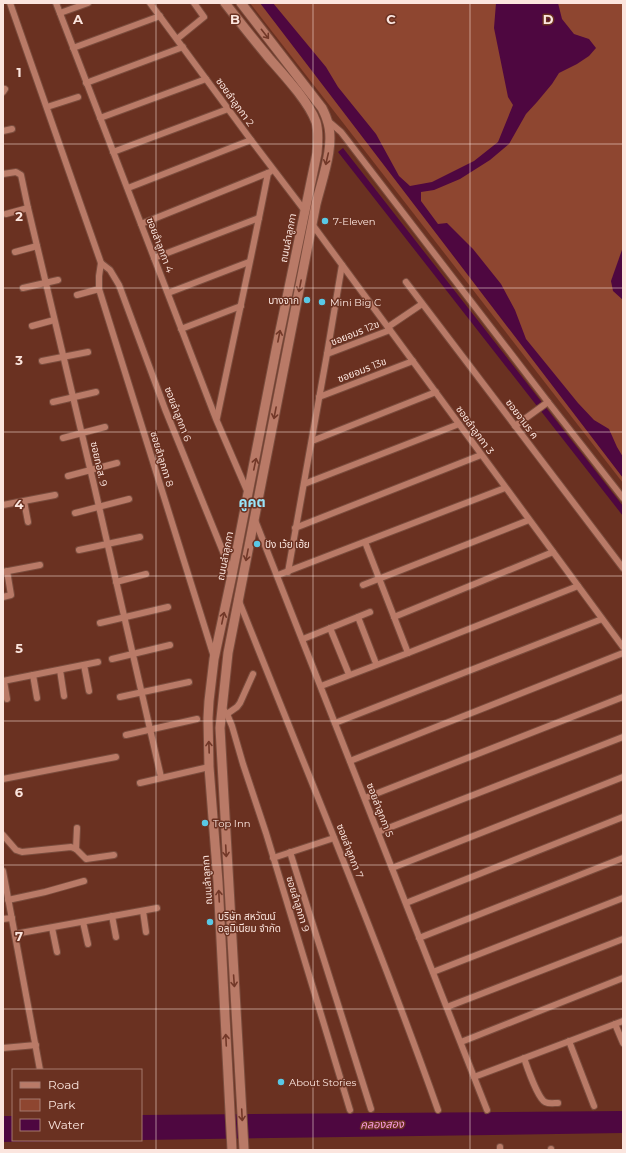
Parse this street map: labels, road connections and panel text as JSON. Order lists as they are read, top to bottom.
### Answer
{
  "streets": {
    "main road": ["ถนนลำลูกกา"],
    "street": [
      "ซอยลำลูกกา 2",
      "ซอยลำลูกกา 4",
      "ซอยอมร 12ข",
      "ซอยอมร 13ข",
      "ซอยลำลูกกา 6",
      "ซอยจามร ค",
      "ซอยลำลูกกา 3",
      "ซอยลำลูกกา 8",
      "ซอยทอส. 9",
      "ซอยลำลูกกา 5",
      "ซอยลำลูกกา 7",
      "ซอยลำลูกกา 9"
    ]
  },
  "crossings": [
    ["ซอยลำลูกกา 2", "ถนนลำลูกกา"],
    ["ถนนลำลูกกา", "ซอยลำลูกกา 4"],
    ["ถนนลำลูกกา", "ซอยลำลูกกา 6"],
    ["ถนนลำลูกกา", "ซอยลำลูกกา 3"],
    ["ถนนลำลูกกา", "ซอยลำลูกกา 8"],
    ["ถนนลำลูกกา", "ซอยลำลูกกา 5"],
    ["ถนนลำลูกกา", "ซอยลำลูกกา 7"],
    ["ถนนลำลูกกา", "ซอยลำลูกกา 9"],
    ["ซอยอมร 12ข", "ซอยจามร ค"],
    ["ซอยอมร 12ข", "ซอยลำลูกกา 3"],
    ["ซอยอมร 13ข", "ซอยลำลูกกา 3"],
    ["ซอยลำลูกกา 6", "ซอยลำลูกกา 8"]
  ],
  "districts": ["คูคต"],
  "water": ["คลองสอง"],
  "places": [
    "7-Eleven",
    "บางจาก",
    "Mini Big C",
    "ปัง เว้ย เฮ้ย",
    "Top Inn",
    "บริษัท สหวัฒน์ อลูมิเนียม จำกัด",
    "About Stories"
  ],
  "legend": ["Road", "Park", "Water"],
  "grid": {
    "columns": [
      "A",
      "B",
      "C",
      "D"
    ],
    "rows": [
      "1",
      "2",
      "3",
      "4",
      "5",
      "6",
      "7"
    ]
  }
}
